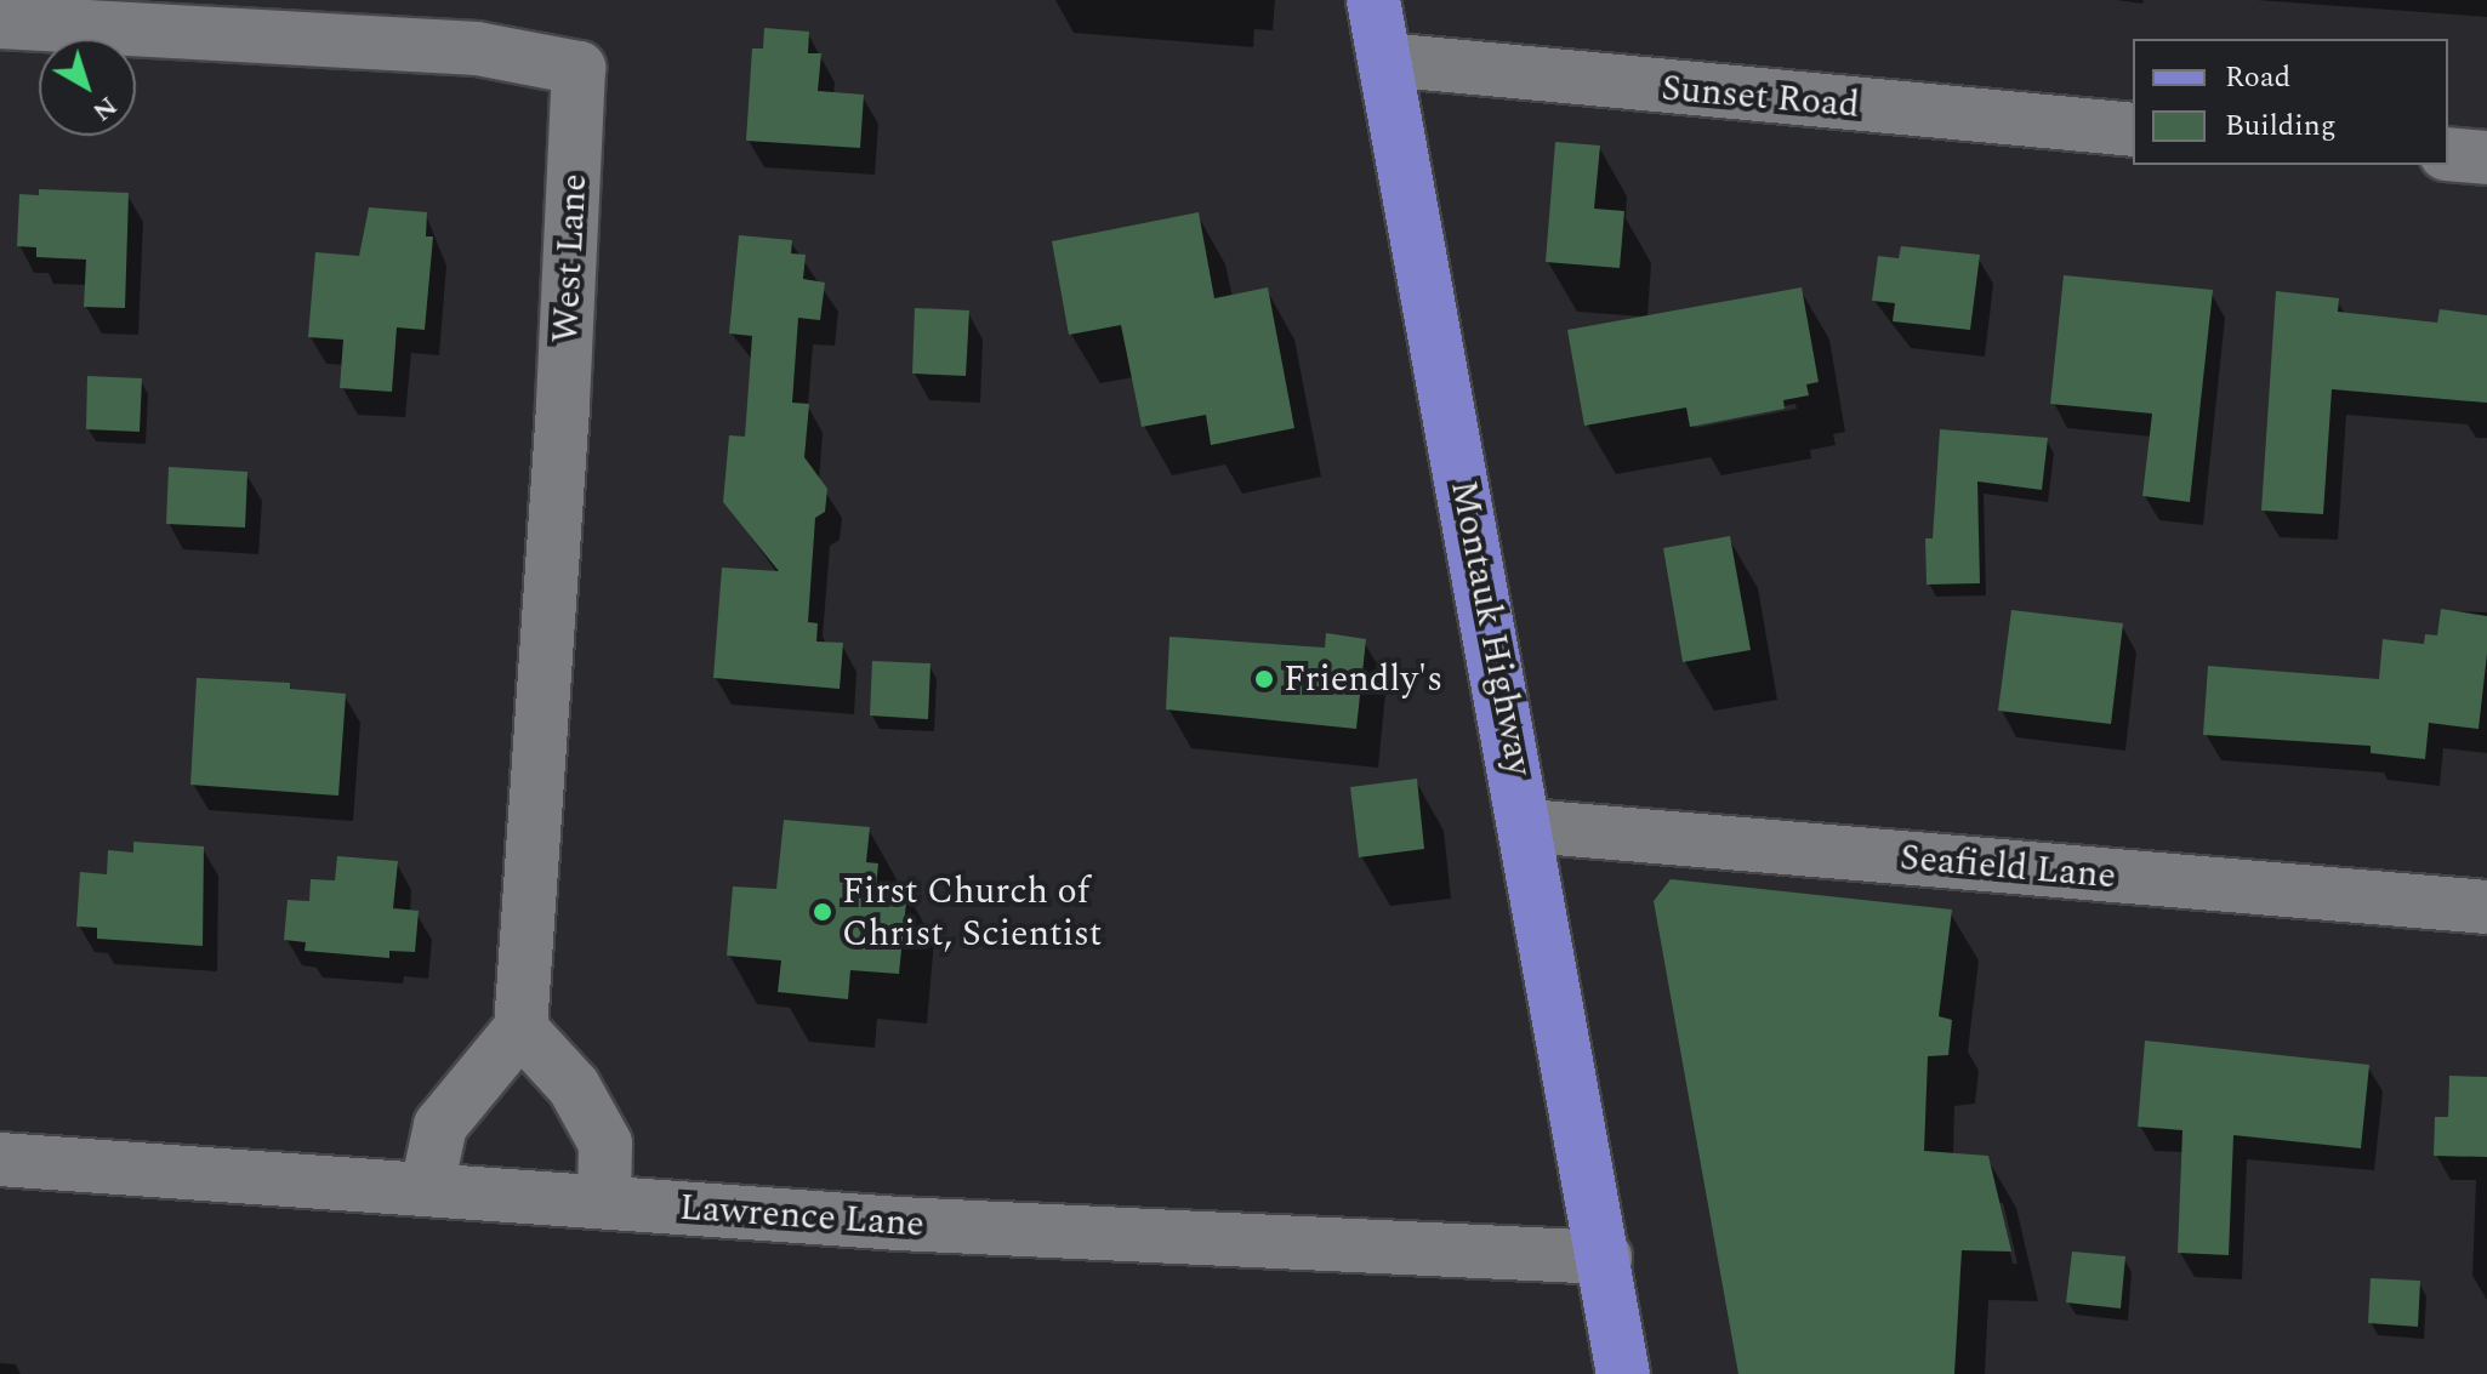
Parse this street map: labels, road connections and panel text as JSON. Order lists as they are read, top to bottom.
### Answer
{
  "streets": {
    "main road": ["Montauk Highway"],
    "street": [
      "Sunset Road",
      "West Lane",
      "Seafield Lane",
      "Lawrence Lane"
    ]
  },
  "crossings": [
    ["Sunset Road", "Montauk Highway"],
    ["Montauk Highway", "Seafield Lane"],
    ["Montauk Highway", "Lawrence Lane"]
  ],
  "places": ["Friendly's", "First Church of Christ, Scientist"],
  "legend": ["Road", "Building"],
  "north": "bottom right"
}
